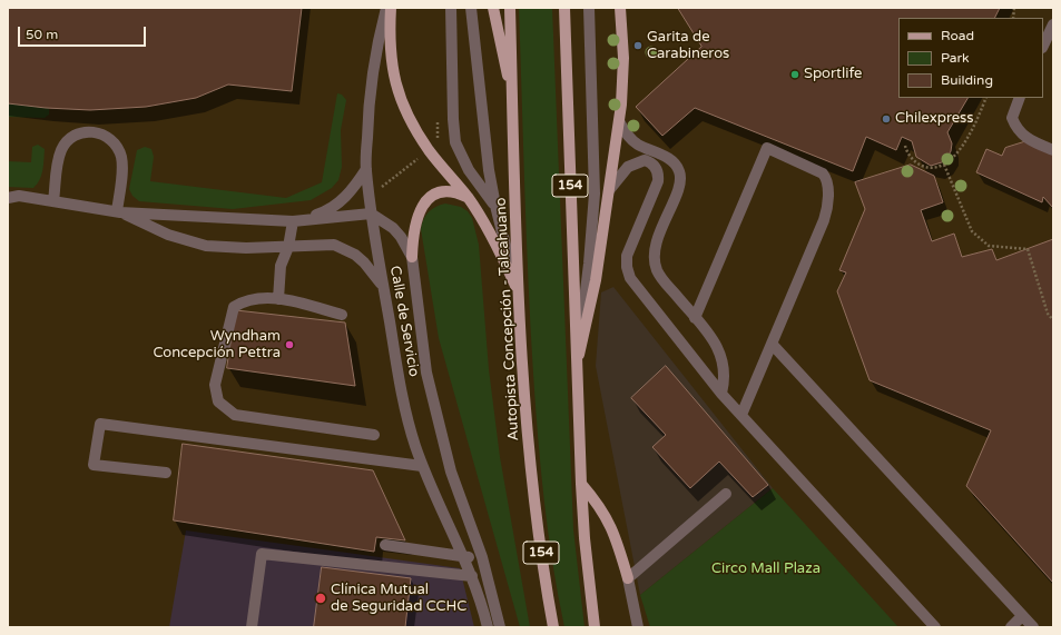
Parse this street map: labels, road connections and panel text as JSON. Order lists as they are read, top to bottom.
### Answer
{
  "streets": {
    "main road": ["154", "Autopista Concepción - Talcahuano"],
    "street": ["Calle de Servicio"]
  },
  "parks": ["Circo Mall Plaza"],
  "places": [
    "Garita de Carabineros",
    "Sportlife",
    "Chilexpress",
    "Wyndham Concepción Pettra",
    "Clínica Mutual de Seguridad CCHC"
  ],
  "legend": ["Road", "Park", "Building"],
  "scale_bar": "50 m"
}
